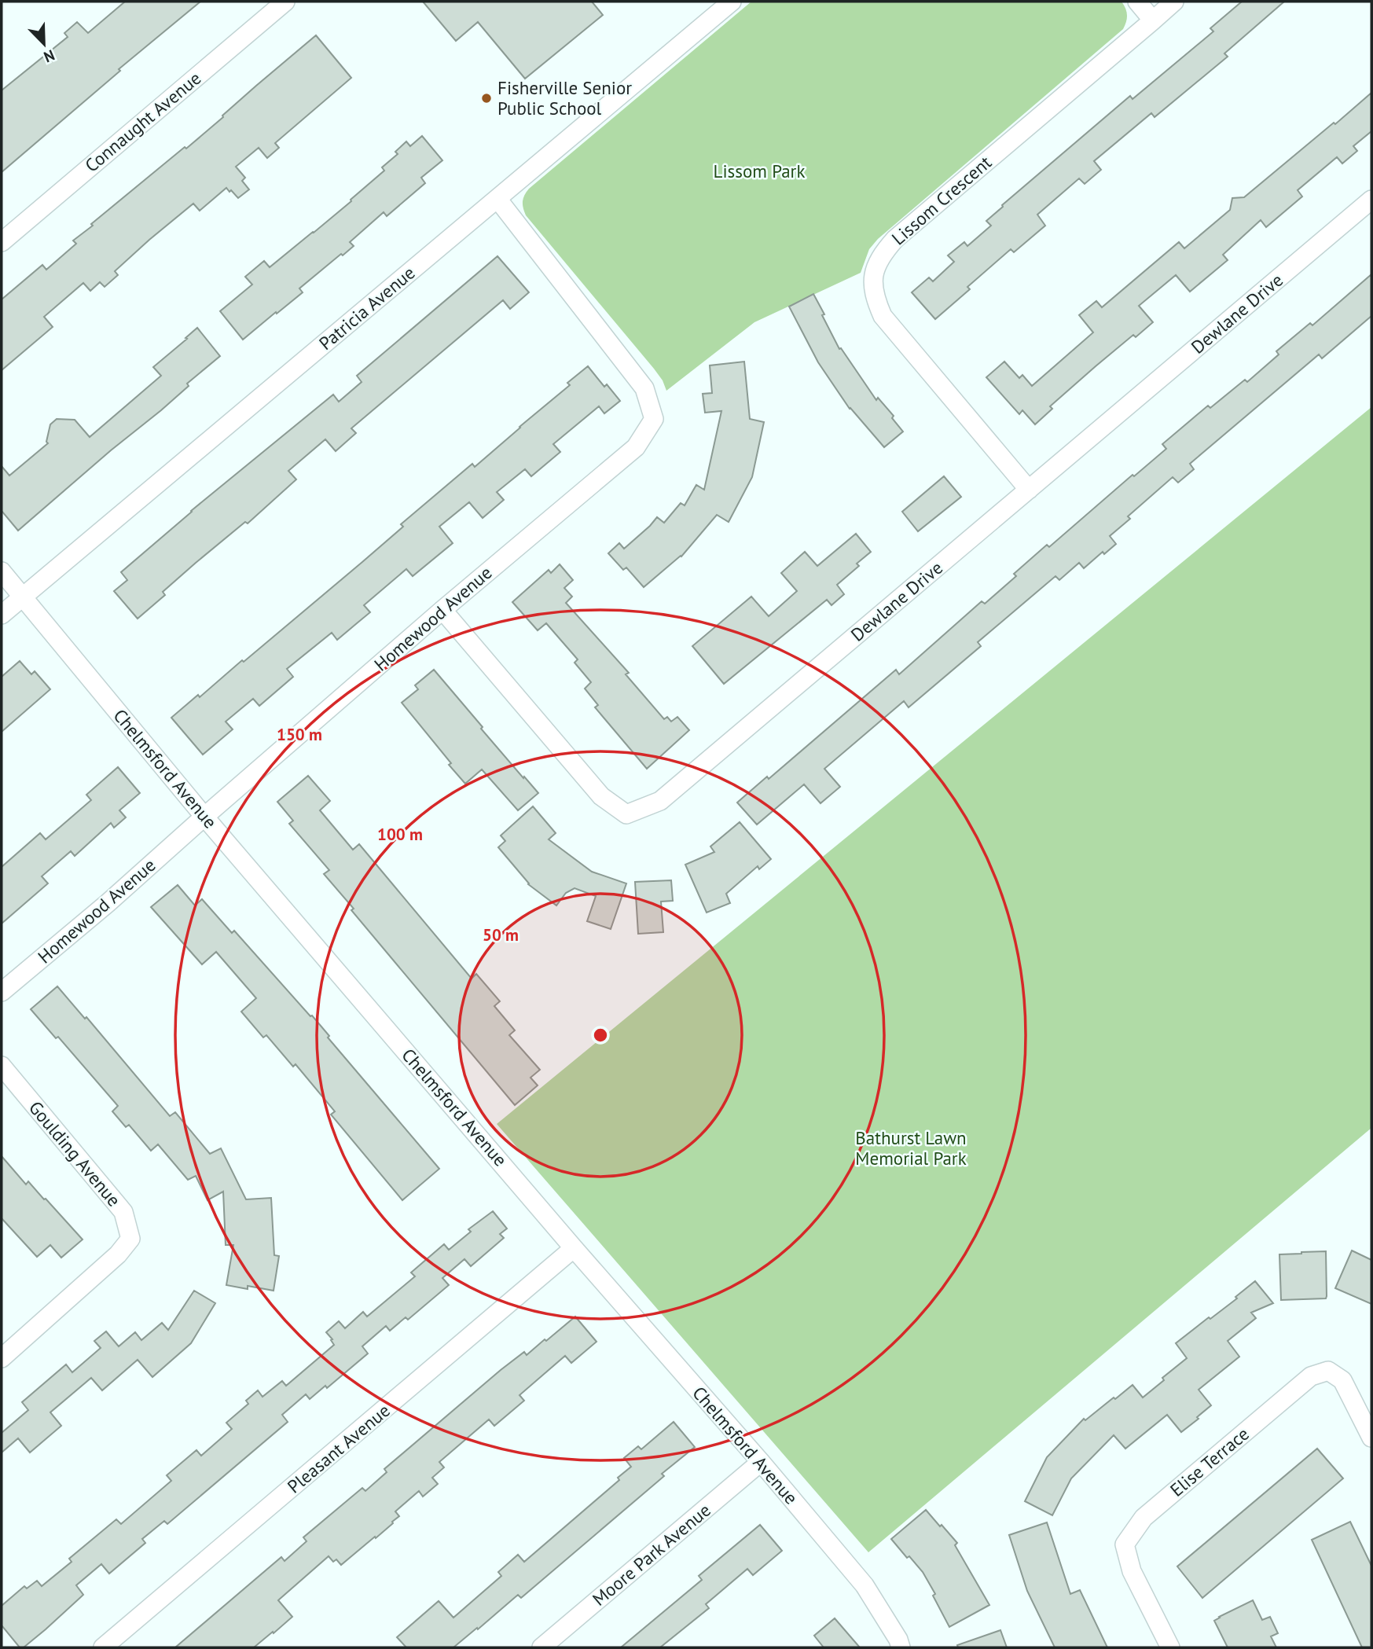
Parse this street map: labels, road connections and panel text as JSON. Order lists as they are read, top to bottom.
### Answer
{
  "streets": {
    "street": [
      "Connaught Avenue",
      "Lissom Crescent",
      "Patricia Avenue",
      "Dewlane Drive",
      "Homewood Avenue",
      "Chelmsford Avenue",
      "Goulding Avenue",
      "Pleasant Avenue",
      "Elise Terrace",
      "Moore Park Avenue"
    ]
  },
  "crossings": [
    ["Lissom Crescent", "Dewlane Drive"],
    ["Patricia Avenue", "Homewood Avenue"],
    ["Patricia Avenue", "Chelmsford Avenue"],
    ["Dewlane Drive", "Homewood Avenue"],
    ["Homewood Avenue", "Chelmsford Avenue"],
    ["Chelmsford Avenue", "Pleasant Avenue"],
    ["Chelmsford Avenue", "Moore Park Avenue"]
  ],
  "parks": ["Lissom Park", "Bathurst Lawn Memorial Park"],
  "places": ["Fisherville Senior Public School"],
  "north": "bottom right",
  "rings": ["150 m", "100 m", "50 m"]
}
